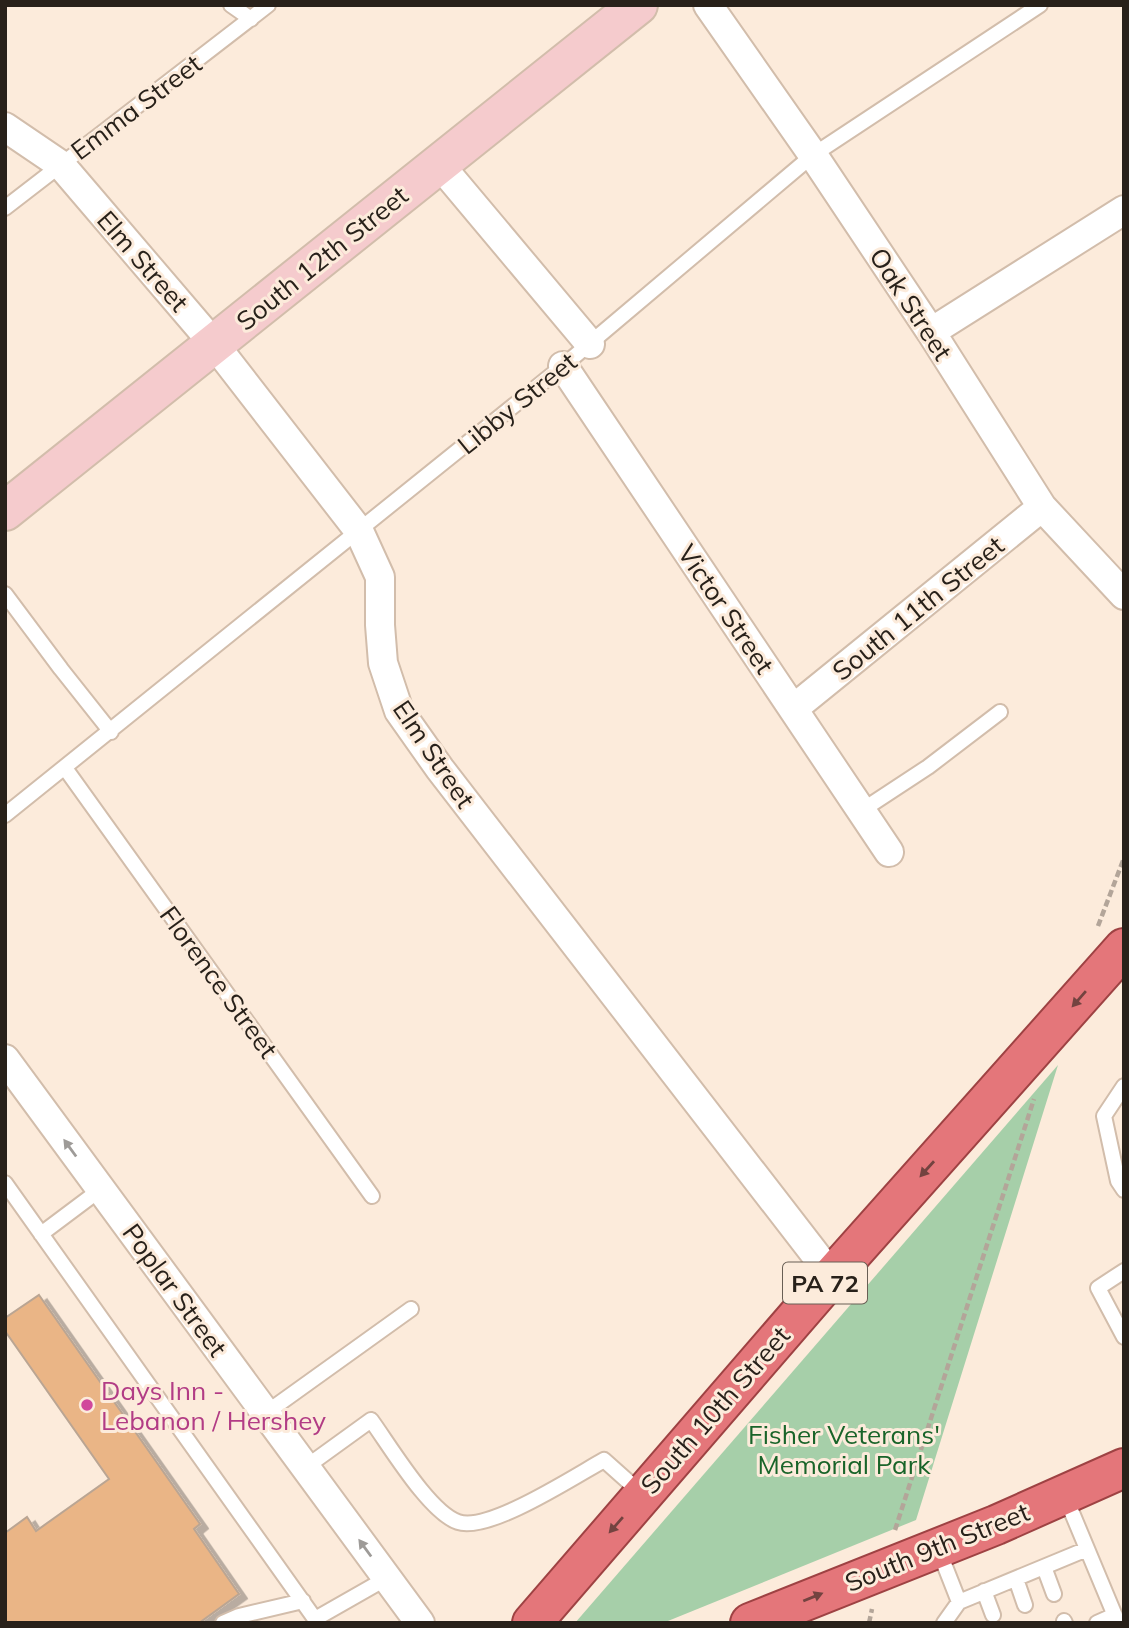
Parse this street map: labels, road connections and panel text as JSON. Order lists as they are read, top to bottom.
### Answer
{
  "streets": {
    "highway": ["PA 72", "South 10th Street", "South 9th Street"],
    "main road": ["South 12th Street"],
    "street": [
      "Elm Street",
      "Oak Street",
      "South 11th Street",
      "Victor Street",
      "Poplar Street"
    ],
    "lane": ["Emma Street", "Libby Street", "Florence Street"]
  },
  "crossings": [
    ["Emma Street", "Elm Street"],
    ["South 12th Street", "Elm Street"],
    ["Elm Street", "Libby Street"],
    ["Elm Street", "South 10th Street"],
    ["Oak Street", "Libby Street"],
    ["Oak Street", "South 11th Street"],
    ["Libby Street", "Victor Street"],
    ["Libby Street", "Florence Street"],
    ["South 11th Street", "Victor Street"]
  ],
  "one_way": ["Poplar Street", "South 10th Street", "South 9th Street"],
  "parks": ["Fisher Veterans' Memorial Park"],
  "places": ["Days Inn - Lebanon / Hershey"]
}
